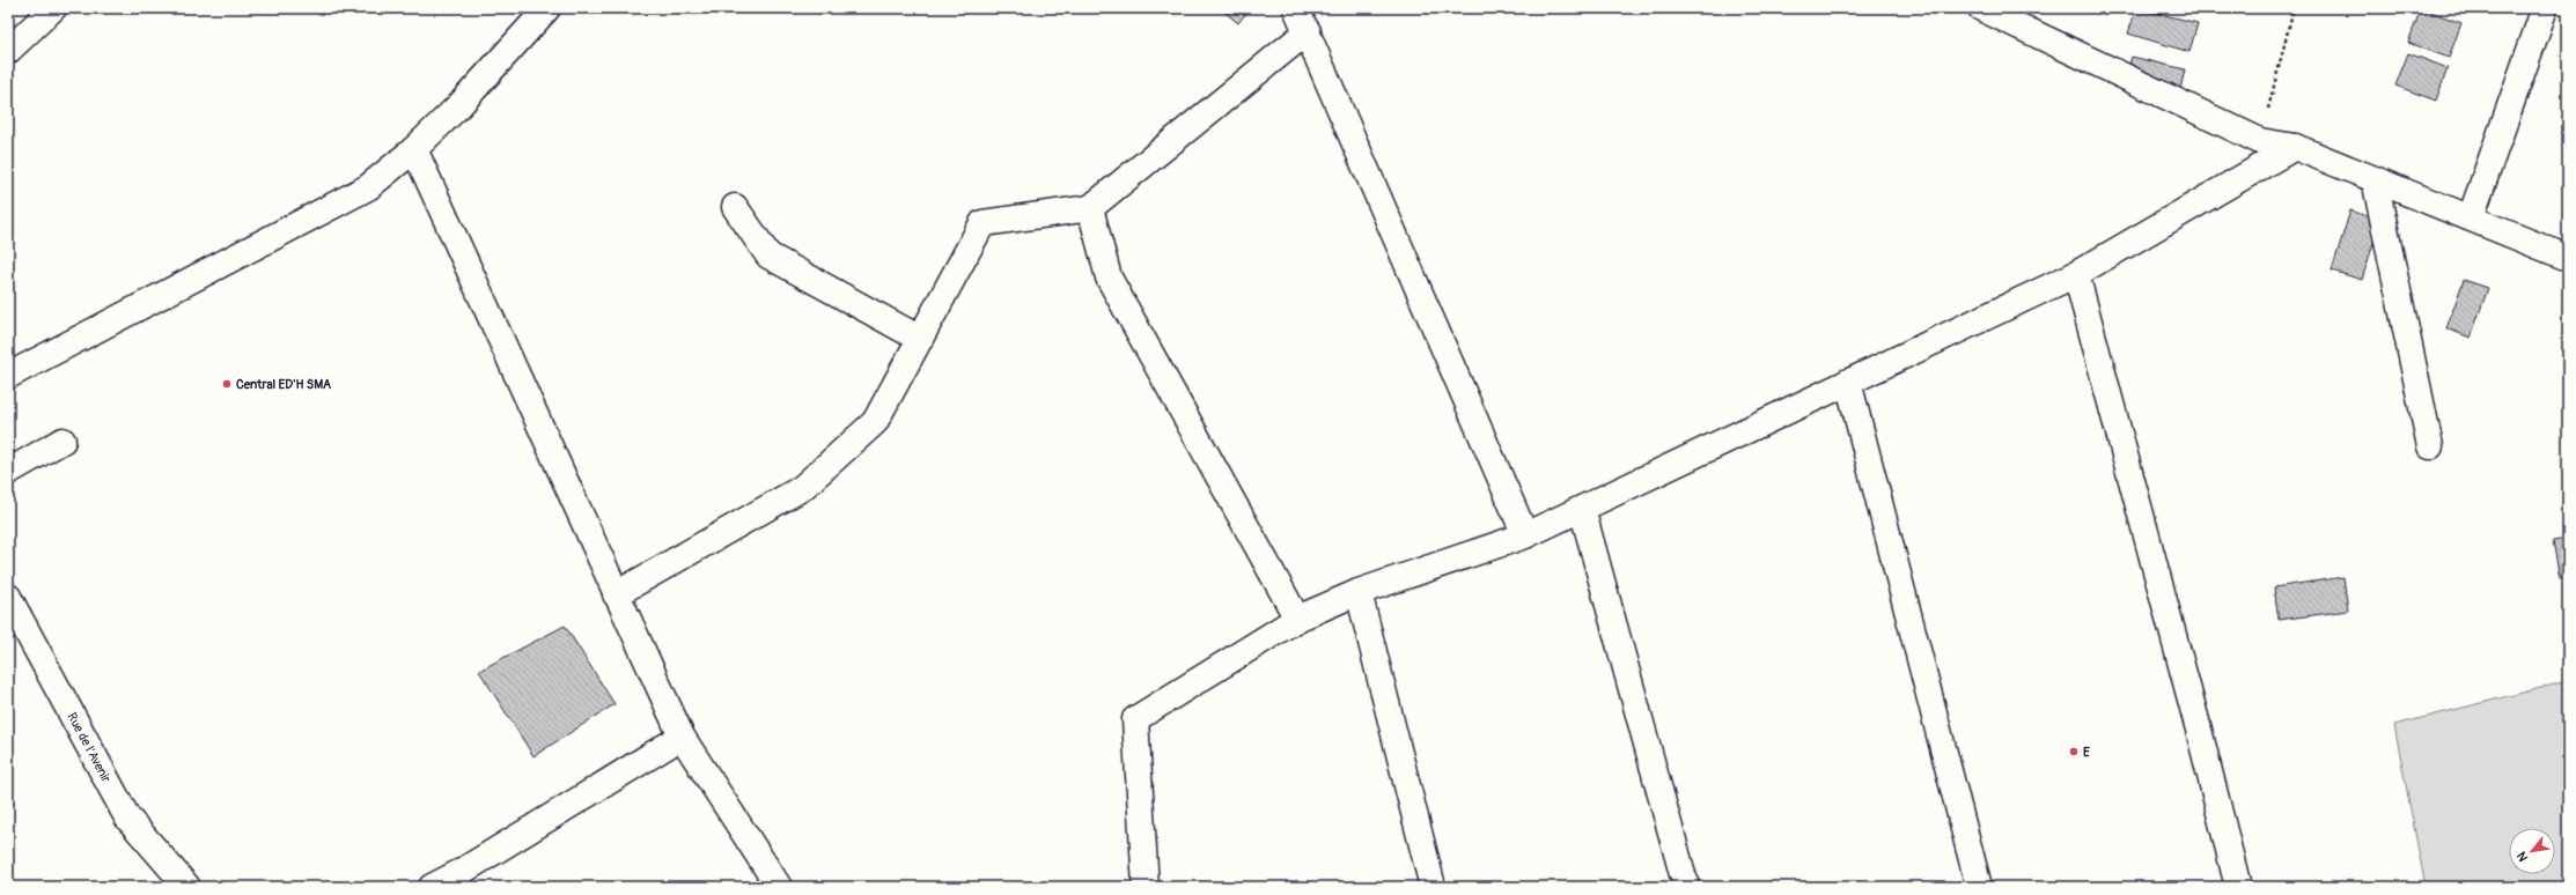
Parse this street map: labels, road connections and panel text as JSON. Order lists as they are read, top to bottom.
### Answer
{
  "streets": {
    "street": ["Rue de l'Avenir"]
  },
  "places": ["Central ED'H SMA", "E"],
  "north": "bottom left"
}
